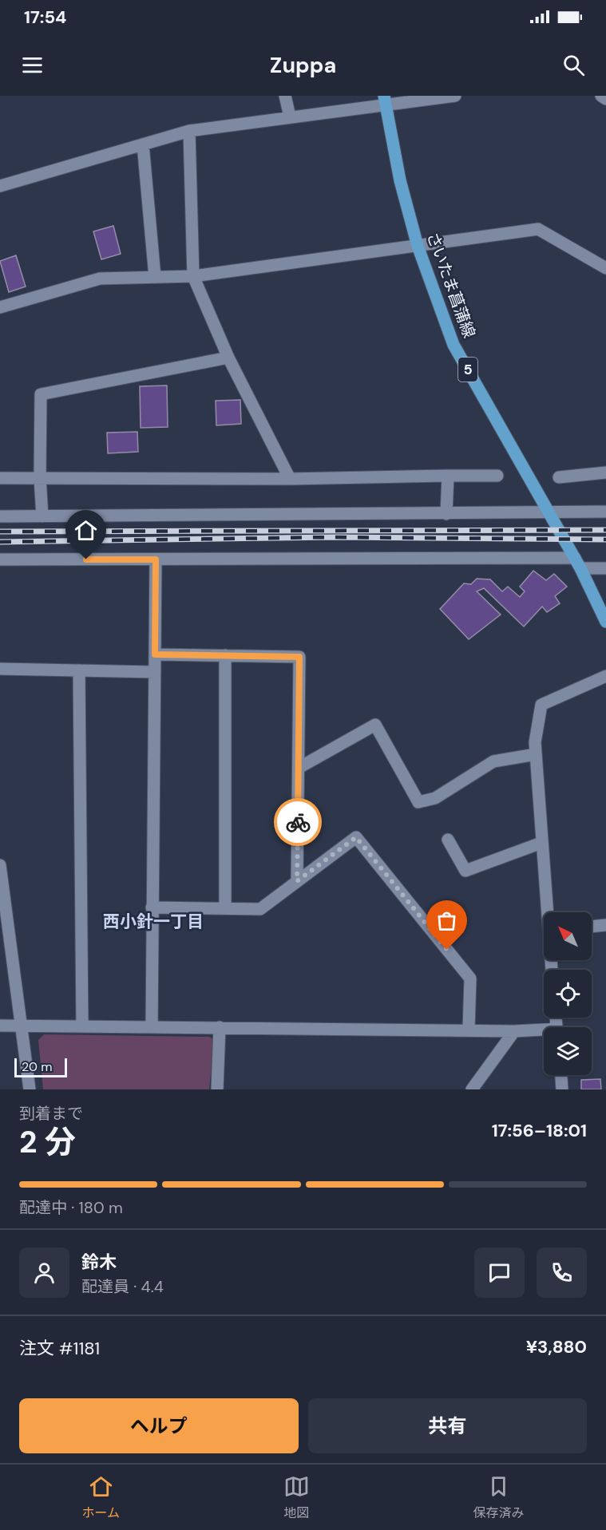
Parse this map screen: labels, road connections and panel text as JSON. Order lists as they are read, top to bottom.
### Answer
{
  "streets": {
    "main road": ["さいたま菖蒲線", "5"]
  },
  "districts": ["西小針一丁目"],
  "scale_bar": "20 m",
  "north": "top left",
  "page": {
    "status": "17:54",
    "header": "Zuppa",
    "scale": "20 m",
    "heading": ["2 分", "到着まで", "17:56–18:01"],
    "panel": [
      "鈴木",
      "配達員 · 4.4",
      "注文 #1181",
      "¥3,880"
    ],
    "bar": "配達中 · 180 m",
    "buttons": ["ヘルプ", "共有"],
    "tabs": ["ホーム", "地図", "保存済み"]
  }
}
